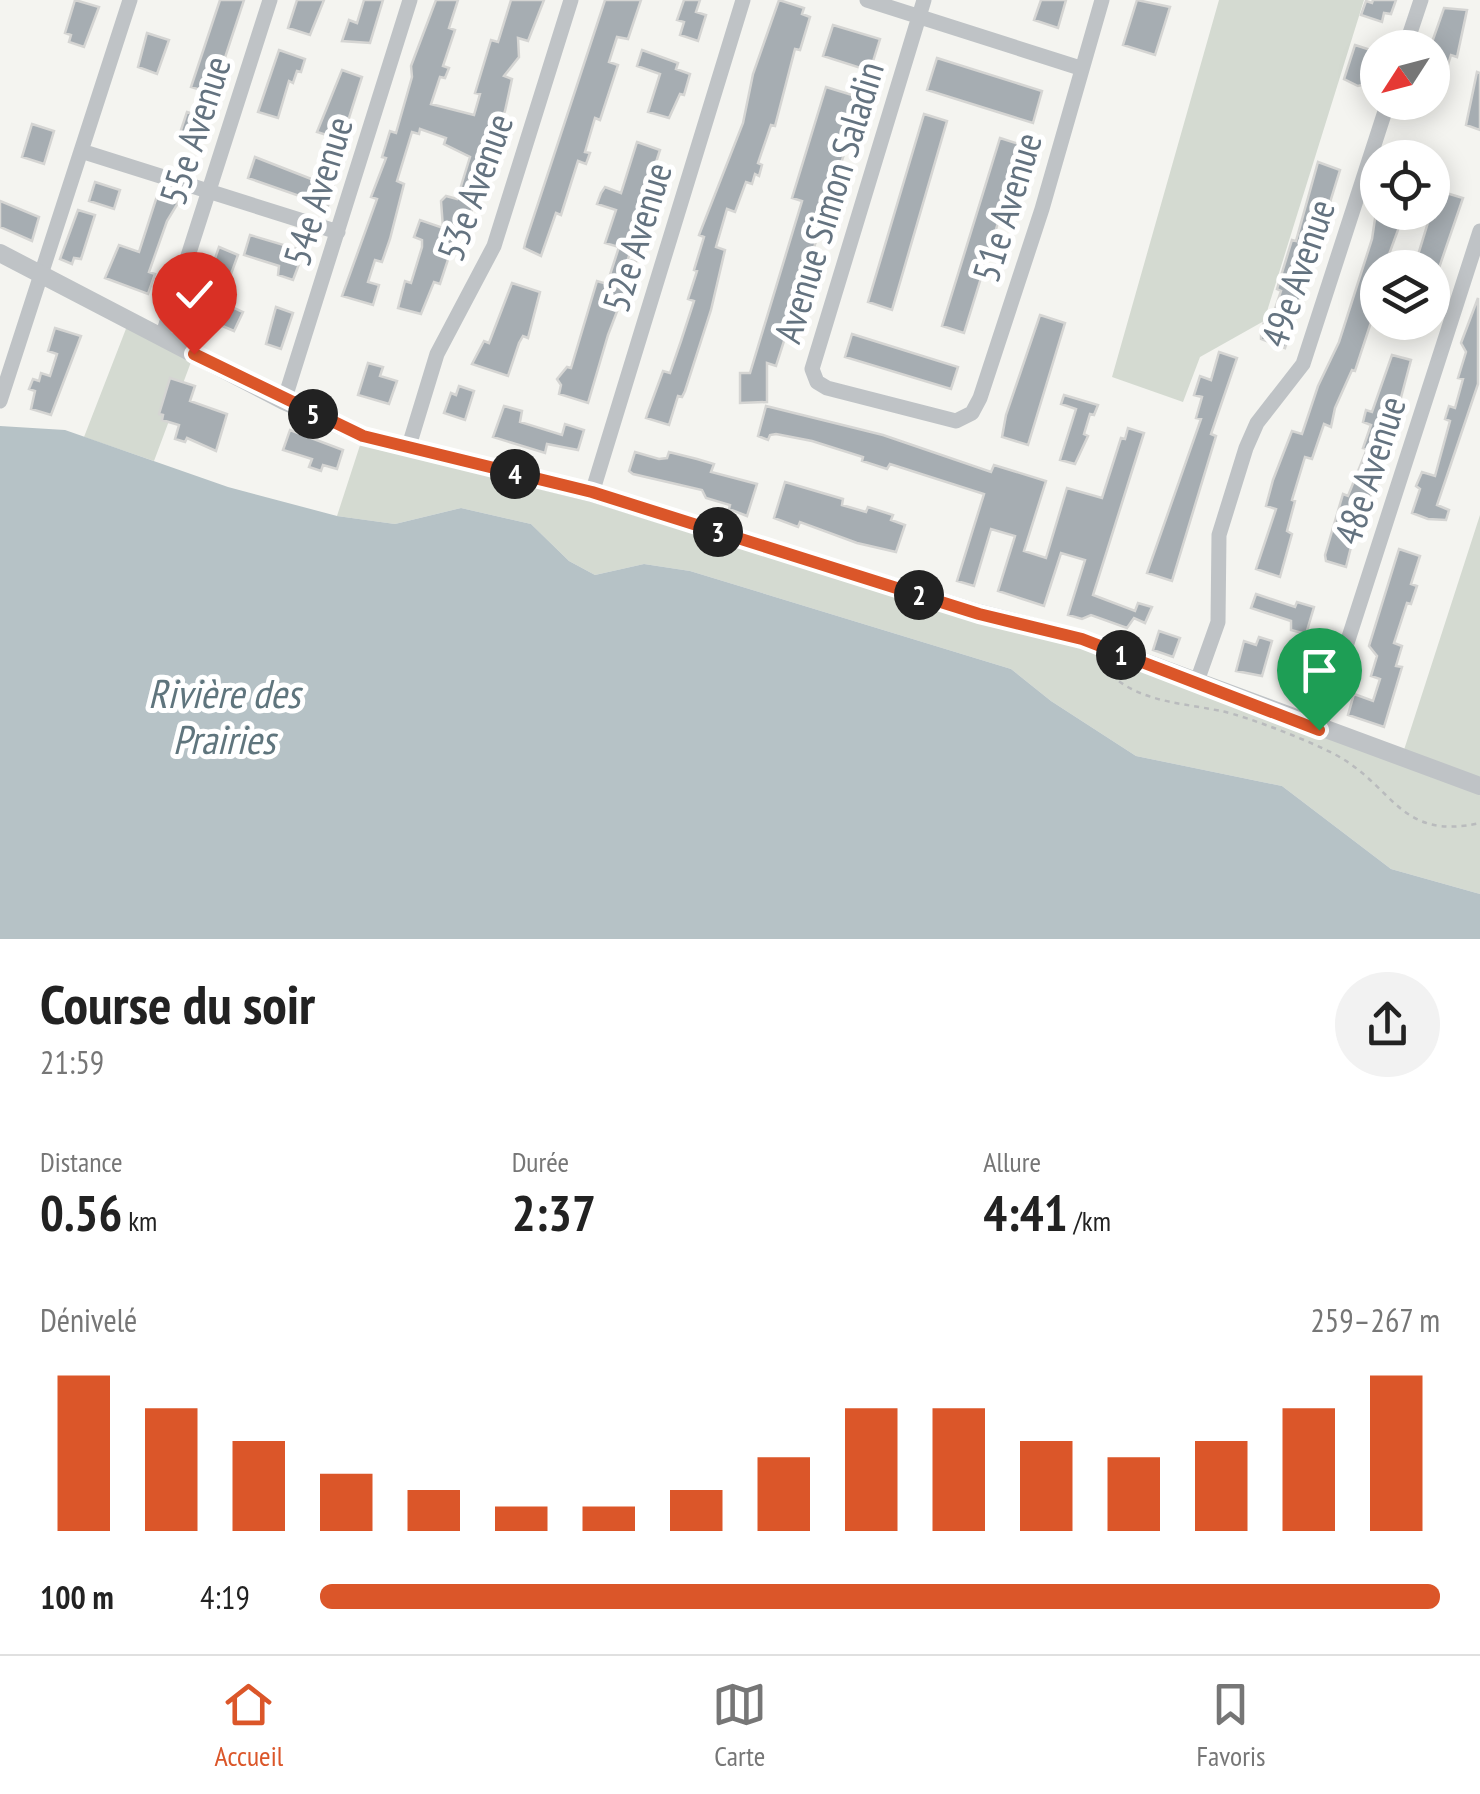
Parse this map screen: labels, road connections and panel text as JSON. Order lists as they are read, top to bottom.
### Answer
{
  "streets": {
    "street": [
      "55e Avenue",
      "53e Avenue",
      "54e Avenue",
      "Avenue Simon Saladin",
      "51e Avenue",
      "52e Avenue",
      "49e Avenue",
      "48e Avenue"
    ]
  },
  "crossings": [
    ["Avenue Simon Saladin", "51e Avenue"]
  ],
  "water": ["Rivière des Prairies"],
  "north": "bottom left",
  "page": {
    "pins": [
      "5",
      "4",
      "3",
      "2",
      "1"
    ],
    "heading": ["Course du soir", "21:59"],
    "stats": [
      ["Distance", "0.56 km"],
      ["Durée", "2:37"],
      ["Allure", "4:41 /km"]
    ],
    "chart": ["Dénivelé", "259–267 m"],
    "list": [
      {
        "name": "100 m",
        "note": "4:19"
      }
    ],
    "tabs": ["Accueil", "Carte", "Favoris"]
  }
}
